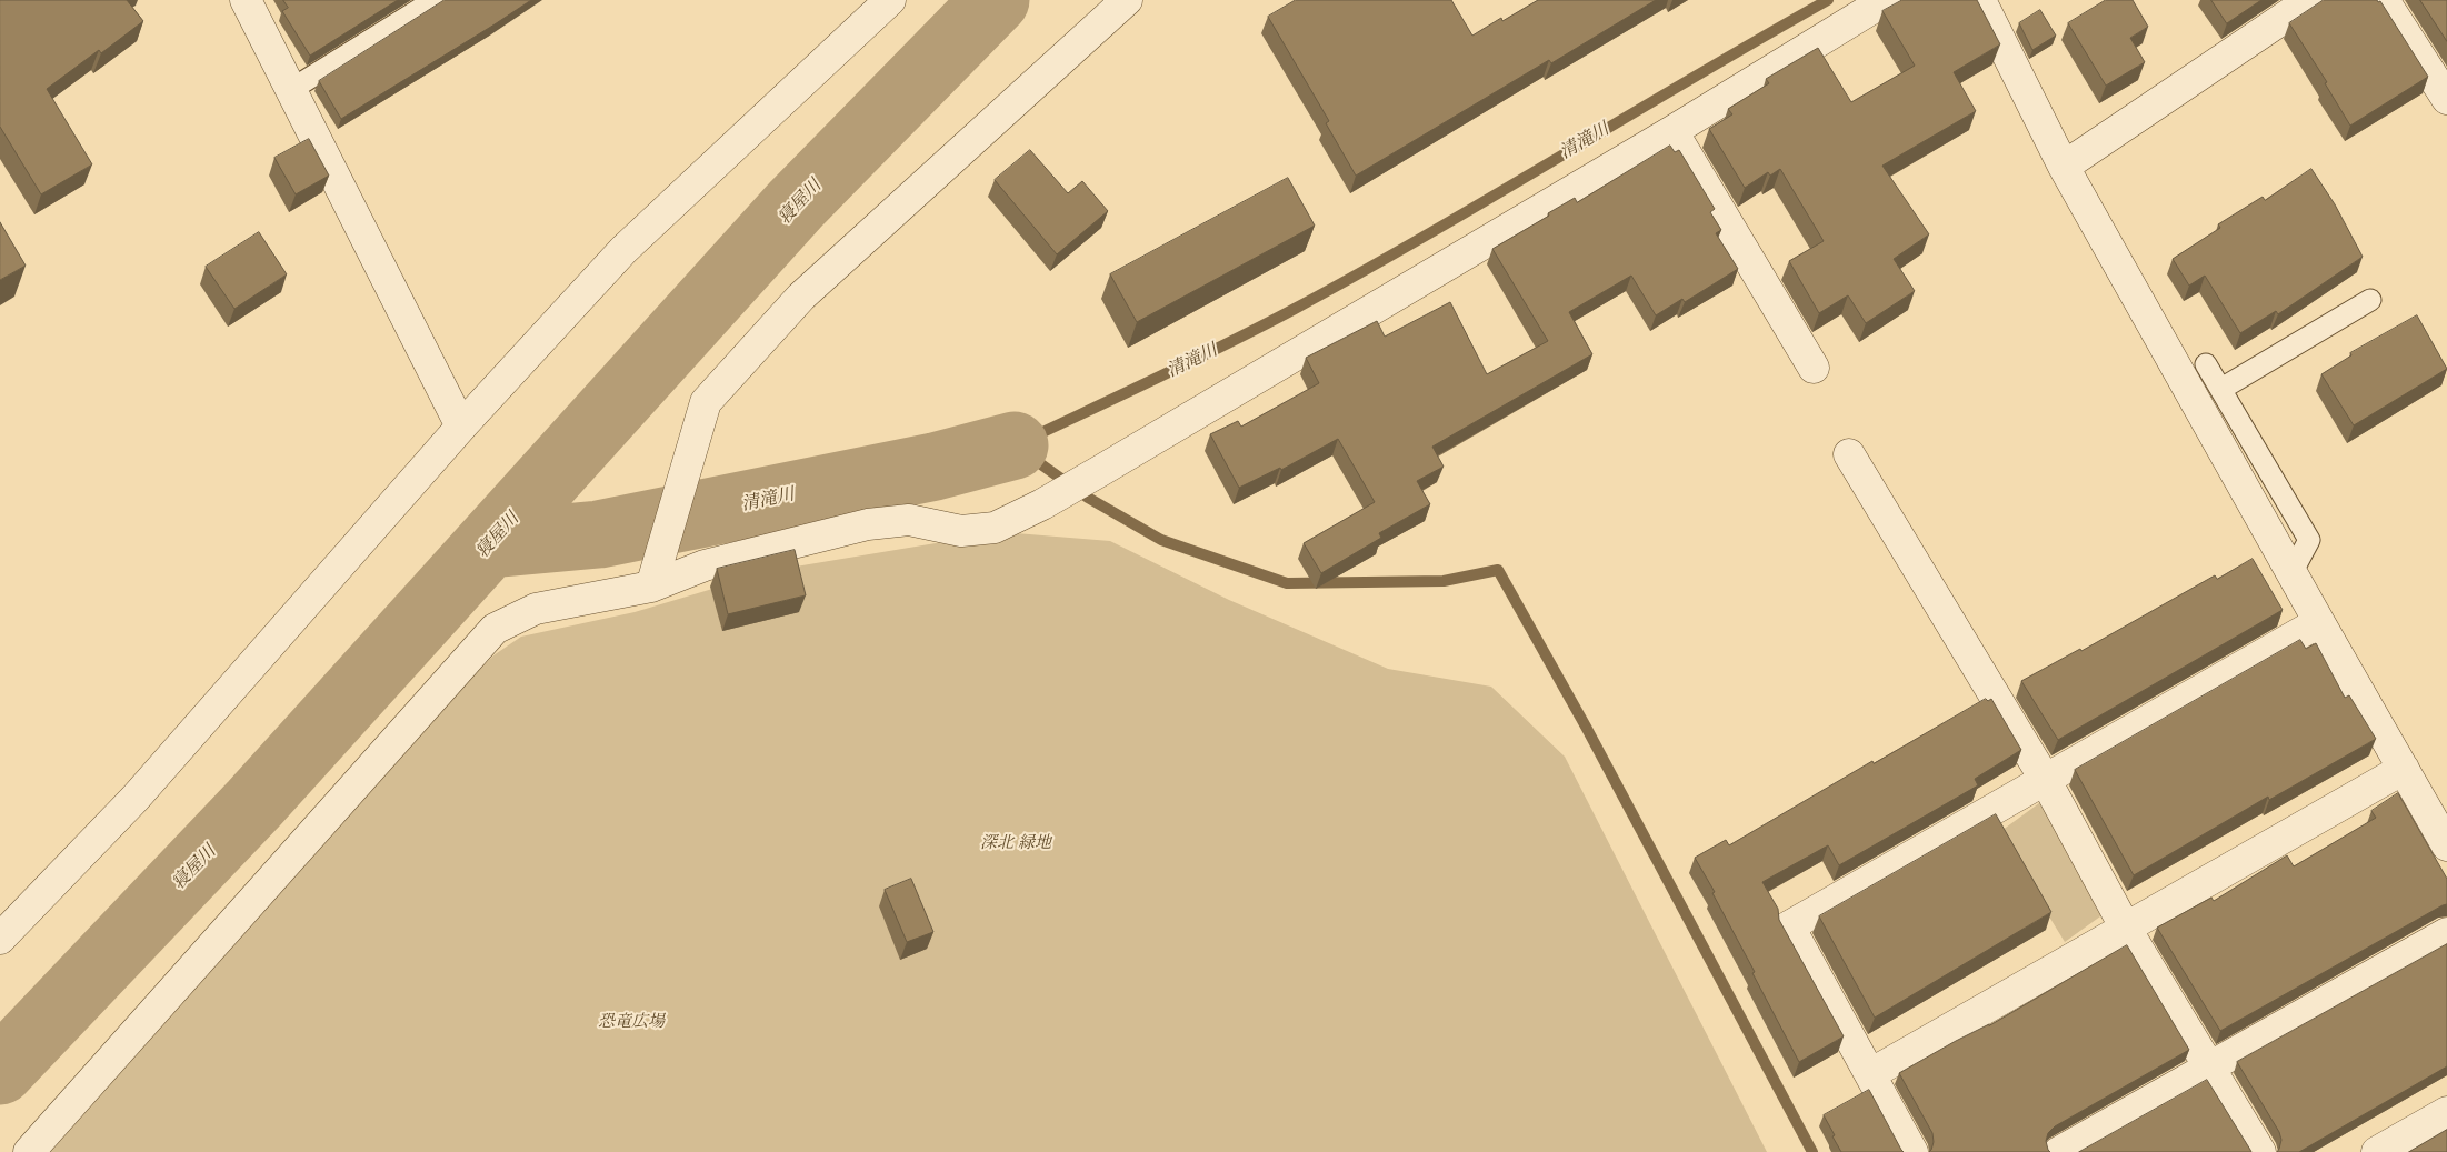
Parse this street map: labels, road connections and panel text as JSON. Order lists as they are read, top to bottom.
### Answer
{
  "water": ["清滝川", "寝屋川"],
  "parks": ["深北 緑地", "恐竜広場"]
}
